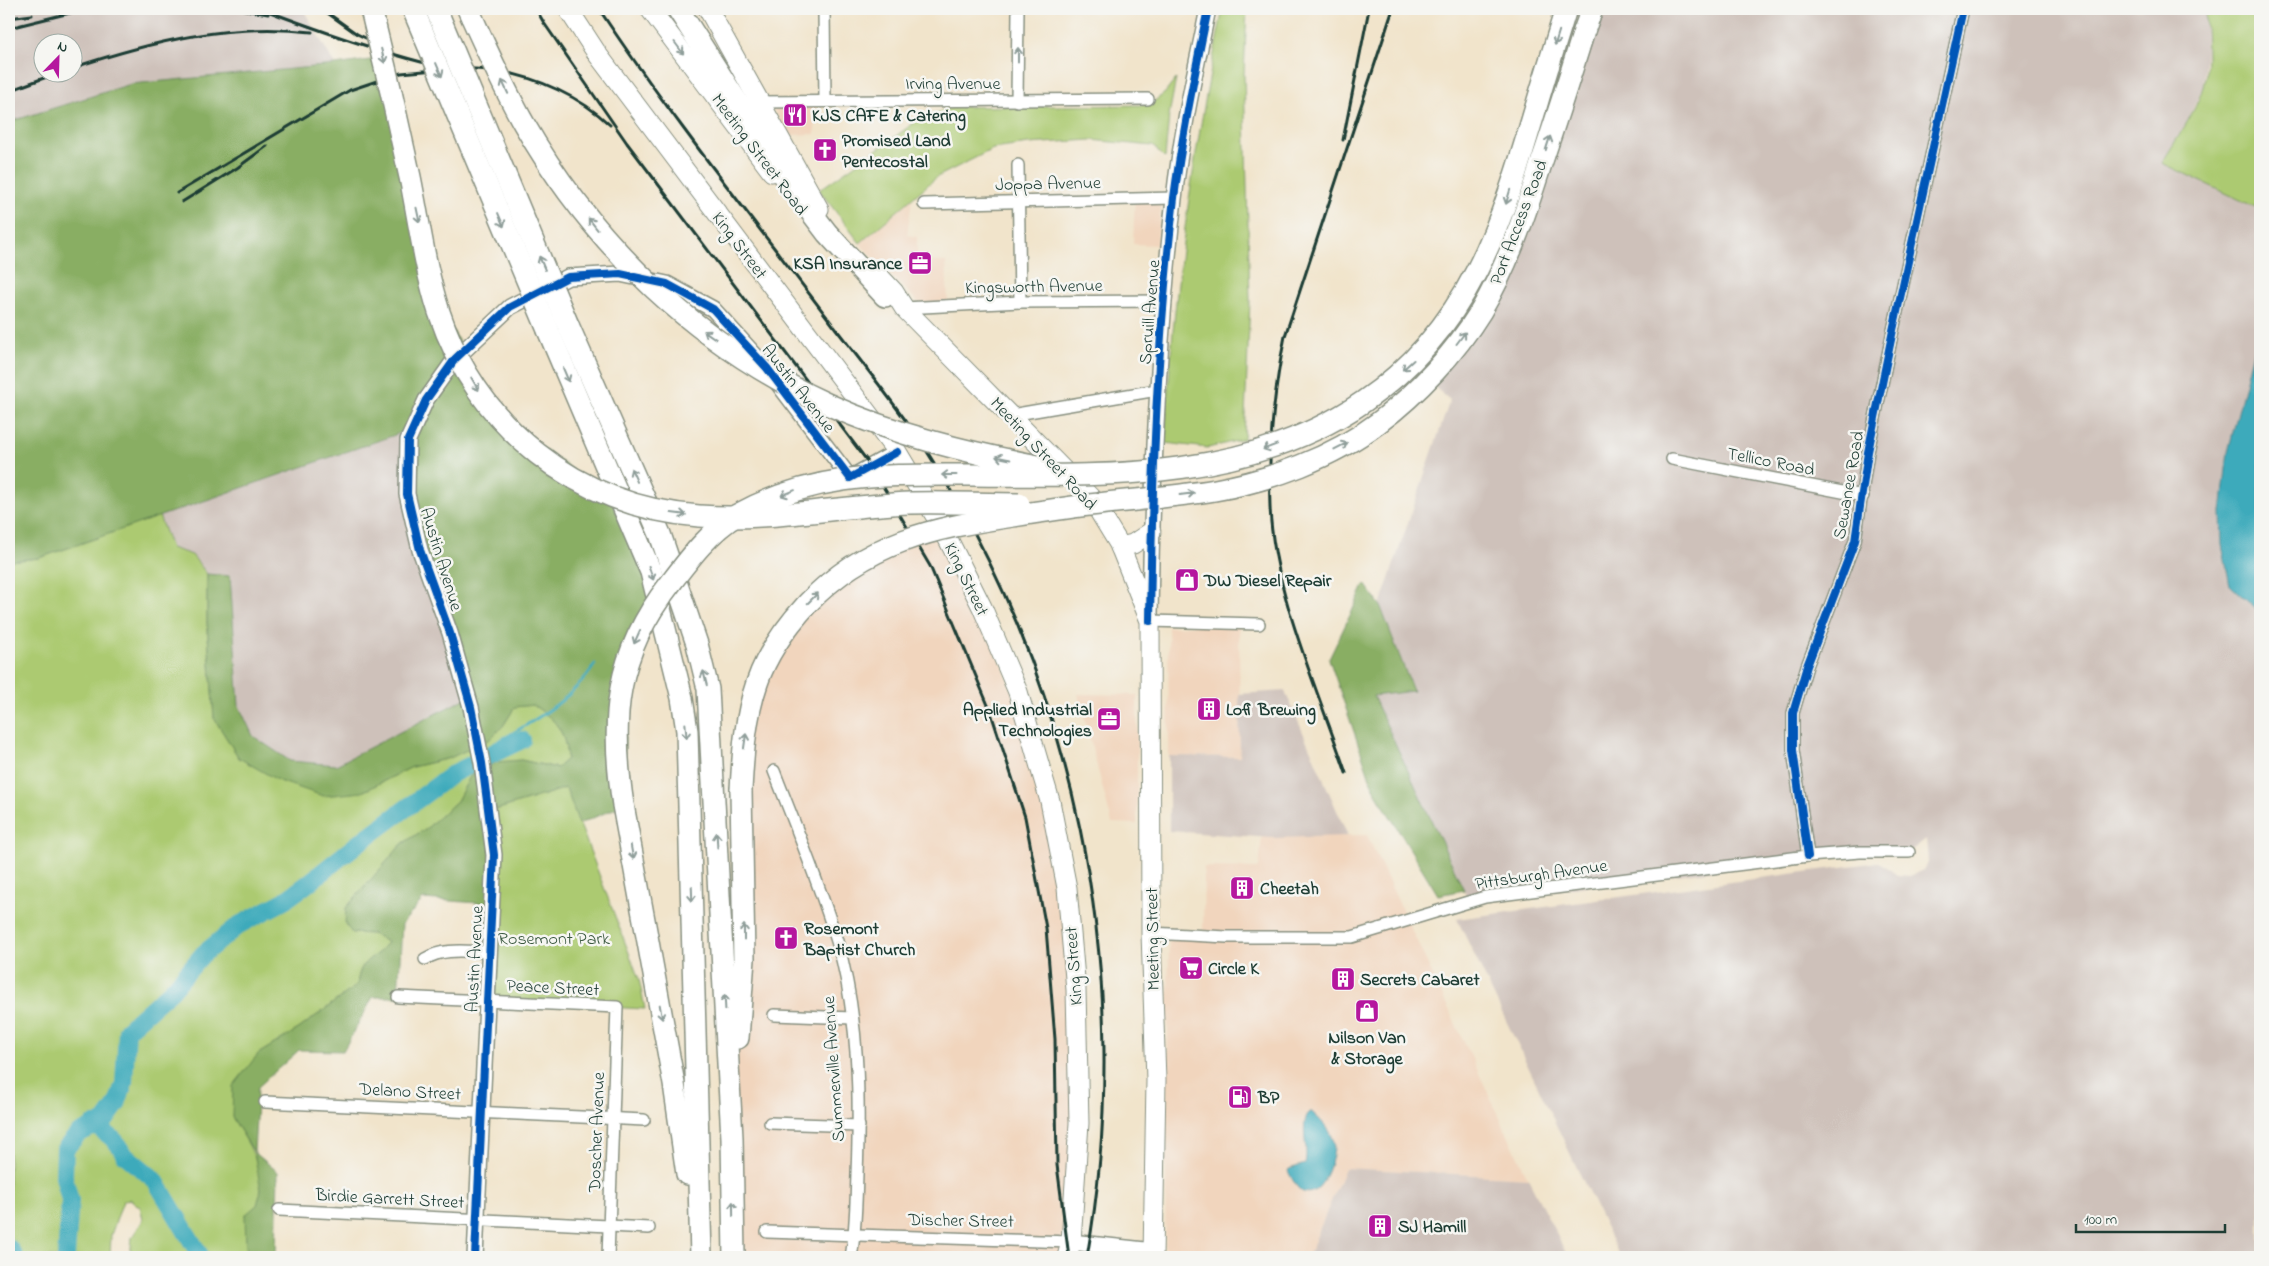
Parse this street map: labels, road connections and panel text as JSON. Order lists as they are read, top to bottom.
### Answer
{
  "streets": {
    "highway": ["Port Access Road"],
    "main road": ["Meeting Street Road", "King Street", "Meeting Street"],
    "street": [
      "Irving Avenue",
      "Joppa Avenue",
      "Kingsworth Avenue",
      "Spruill Avenue",
      "Austin Avenue",
      "Tellico Road",
      "Sewanee Road",
      "Pittsburgh Avenue",
      "Peace Street",
      "Summerville Avenue",
      "Delano Street",
      "Doscher Avenue",
      "Birdie Garrett Street",
      "Discher Street"
    ]
  },
  "crossings": [
    ["Irving Avenue", "Meeting Street Road"],
    ["Meeting Street Road", "Kingsworth Avenue"],
    ["Meeting Street Road", "Spruill Avenue"],
    ["Meeting Street Road", "Meeting Street"],
    ["Joppa Avenue", "Spruill Avenue"],
    ["King Street", "Austin Avenue"],
    ["King Street", "Discher Street"],
    ["Kingsworth Avenue", "Spruill Avenue"],
    ["Spruill Avenue", "Meeting Street"],
    ["Austin Avenue", "Peace Street"],
    ["Austin Avenue", "Delano Street"],
    ["Austin Avenue", "Birdie Garrett Street"],
    ["Tellico Road", "Sewanee Road"],
    ["Sewanee Road", "Pittsburgh Avenue"],
    ["Pittsburgh Avenue", "Meeting Street"],
    ["Meeting Street", "Discher Street"],
    ["Peace Street", "Doscher Avenue"],
    ["Summerville Avenue", "Discher Street"],
    ["Delano Street", "Doscher Avenue"],
    ["Doscher Avenue", "Birdie Garrett Street"]
  ],
  "parks": ["Rosemont Park"],
  "places": {
    "restaurant": ["KJS CAFE & Catering"],
    "church": ["Promised Land Pentecostal", "Rosemont Baptist Church"],
    "office": ["KSA Insurance", "Applied Industrial Technologies"],
    "shop": ["DW Diesel Repair", "Nilson Van & Storage"],
    "building": [
      "Lofi Brewing",
      "Cheetah",
      "Secrets Cabaret",
      "SJ Hamill"
    ],
    "supermarket": ["Circle K"],
    "fuel station": ["BP"]
  },
  "scale_bar": "100 m",
  "north": "top right"
}
